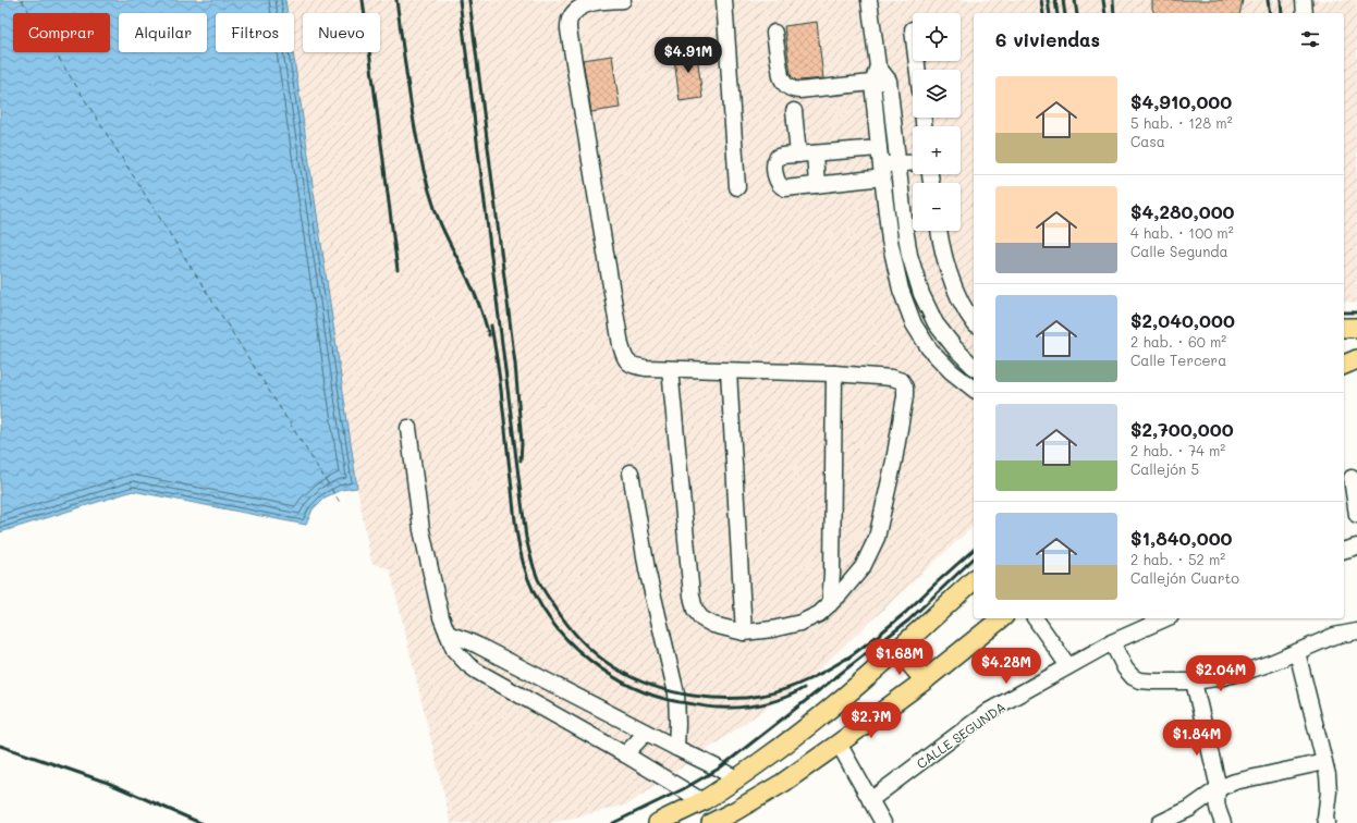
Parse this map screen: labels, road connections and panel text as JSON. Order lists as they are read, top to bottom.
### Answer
{
  "streets": {
    "street": ["CALLE SEGUNDA"]
  },
  "page": {
    "map_buttons": ["+", "−"],
    "chip": [
      "Comprar",
      "Alquilar",
      "Filtros",
      "Nuevo"
    ],
    "heading": "6 viviendas",
    "price": [
      "$4.91M",
      "$1.68M",
      "$4.28M",
      "$2.04M",
      "$2.7M",
      "$1.84M"
    ],
    "list": [
      {
        "name": "$4,910,000",
        "note": "5 hab. · 128 m² · Casa"
      },
      {
        "name": "$4,280,000",
        "note": "4 hab. · 100 m² · Calle Segunda"
      },
      {
        "name": "$2,040,000",
        "note": "2 hab. · 60 m² · Calle Tercera"
      },
      {
        "name": "$2,700,000",
        "note": "2 hab. · 74 m² · Callejón 5"
      },
      {
        "name": "$1,840,000",
        "note": "2 hab. · 52 m² · Callejón Cuarto"
      }
    ]
  }
}
